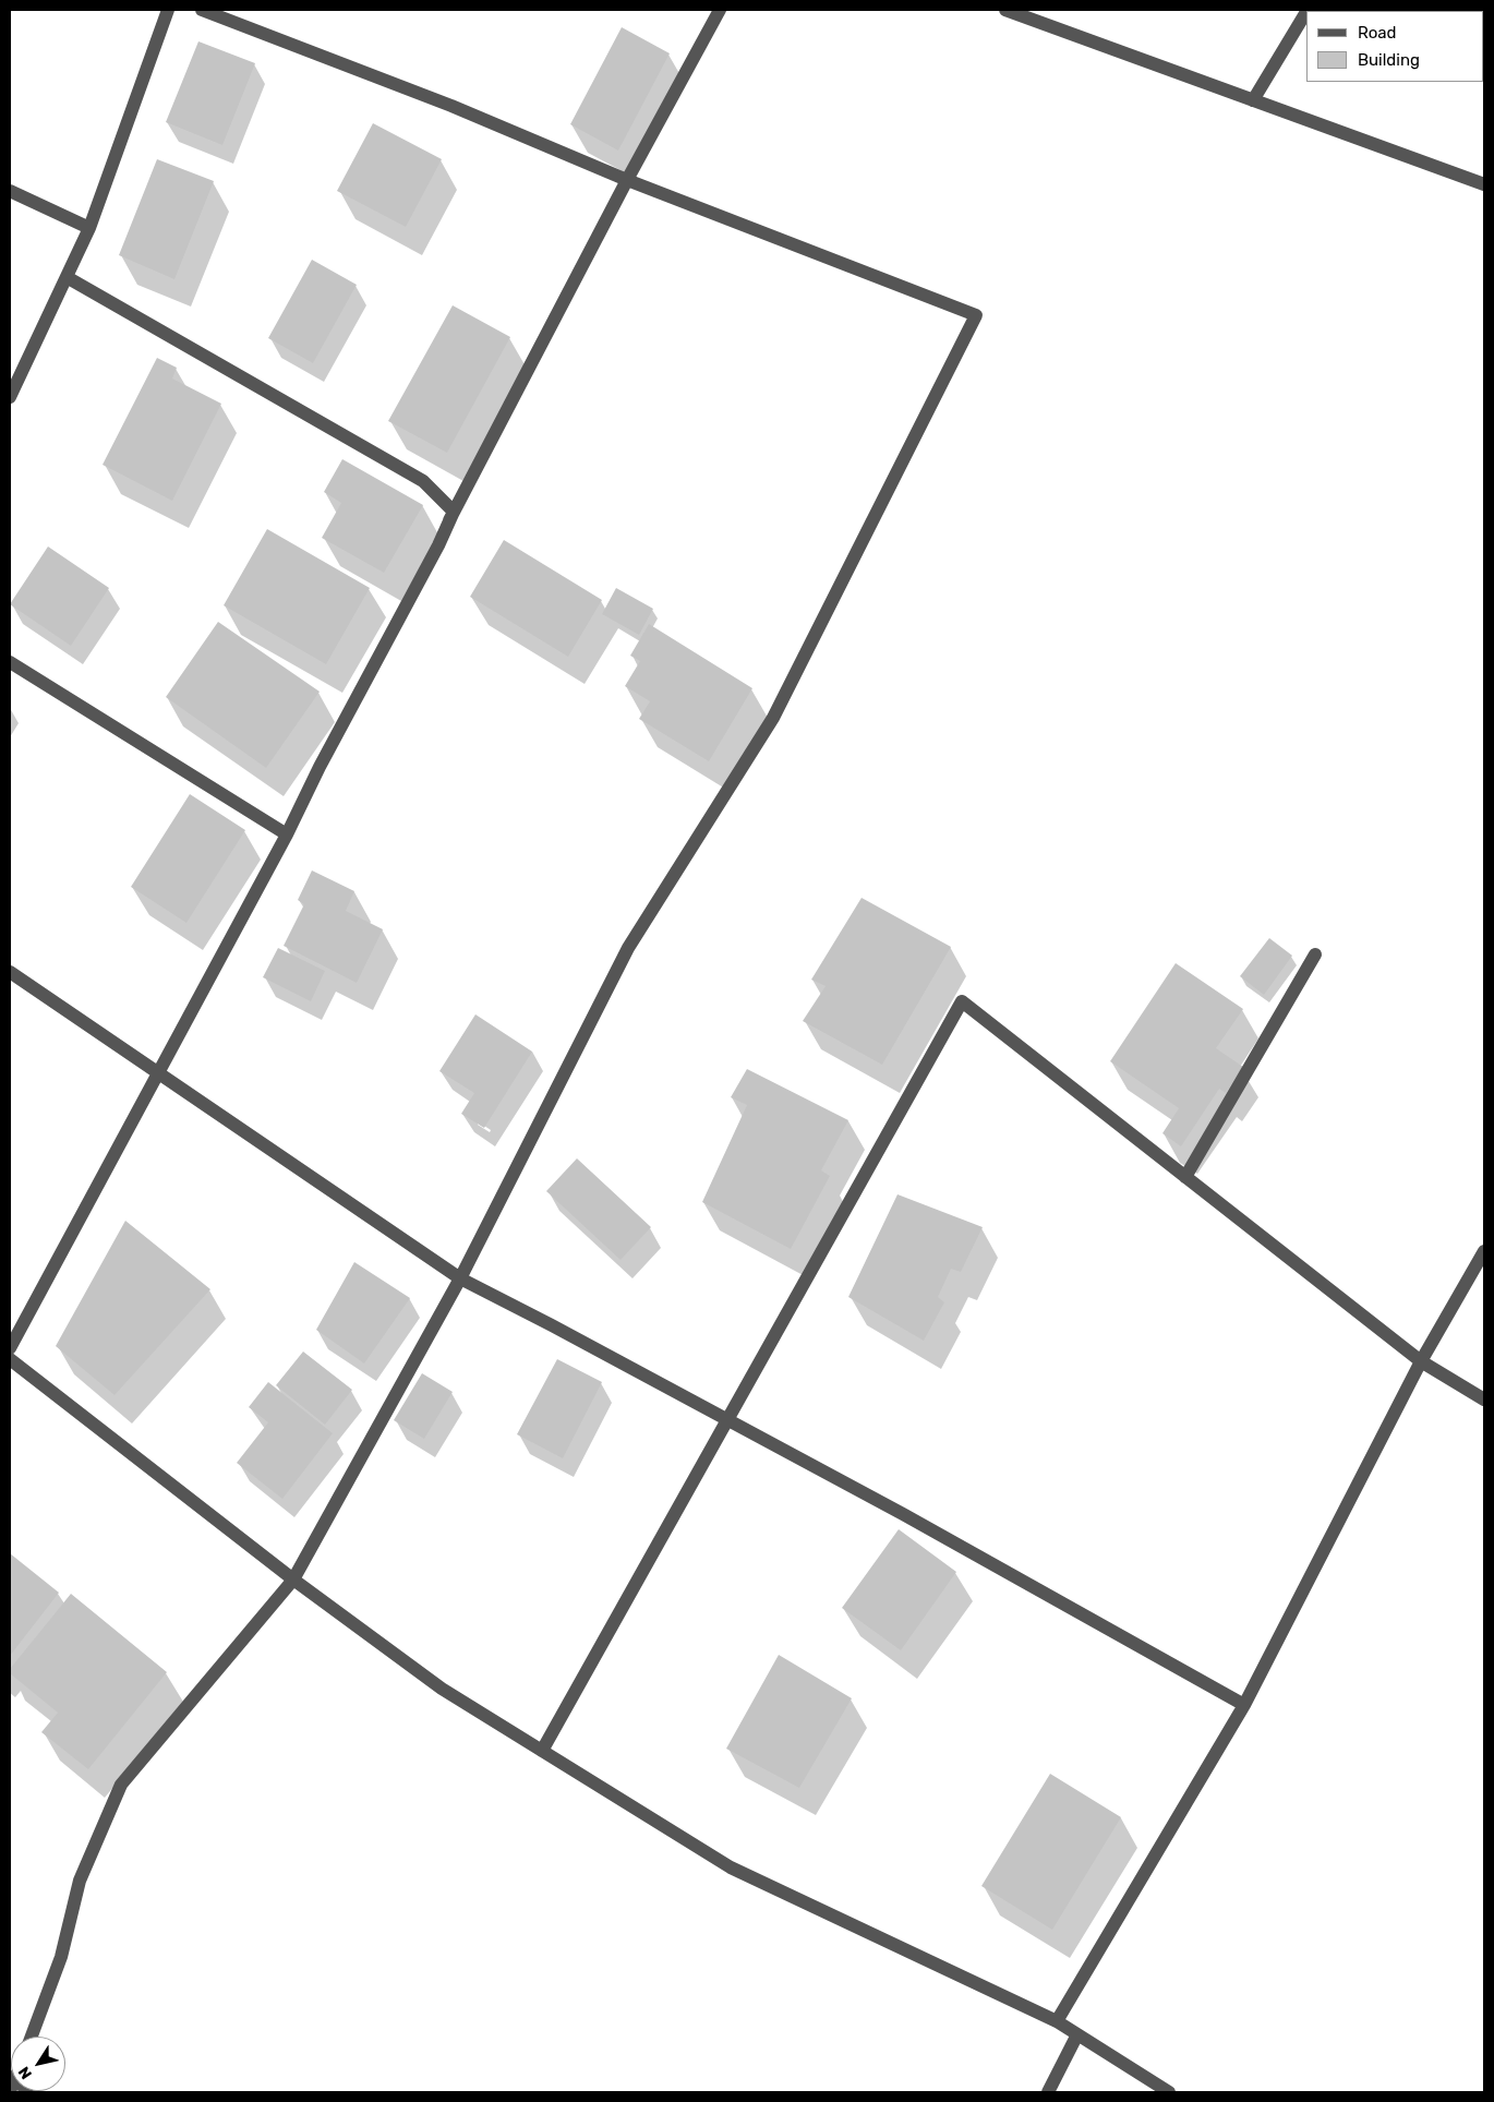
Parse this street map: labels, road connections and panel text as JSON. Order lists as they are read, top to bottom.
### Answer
{
  "legend": ["Road", "Building"],
  "north": "bottom left"
}
